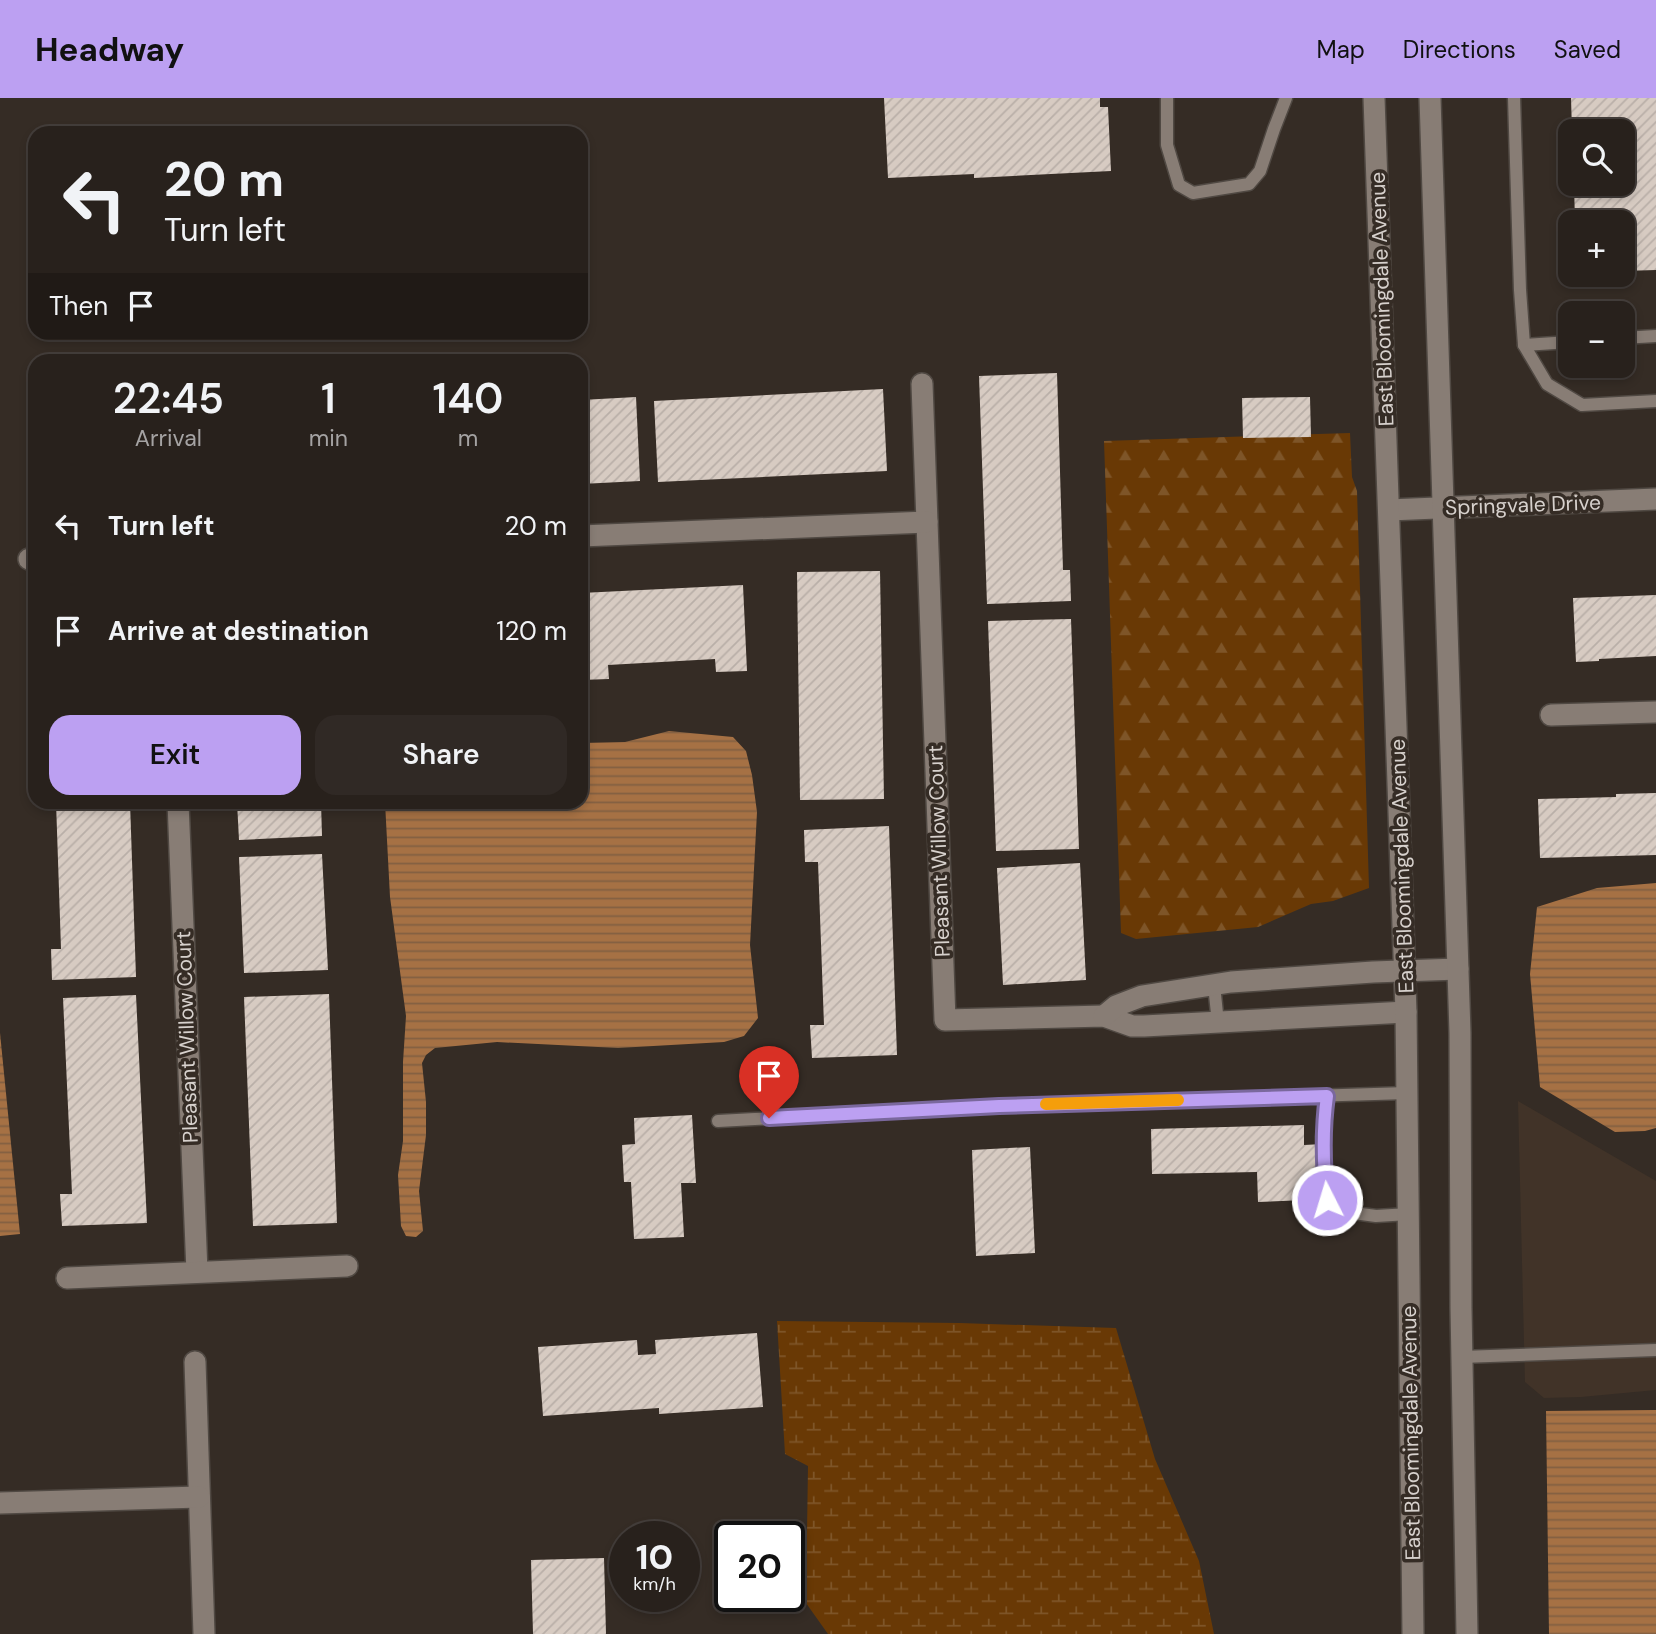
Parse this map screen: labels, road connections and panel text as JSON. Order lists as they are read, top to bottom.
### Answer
{
  "streets": {
    "street": ["East Bloomingdale Avenue", "Springvale Drive", "Pleasant Willow Court"]
  },
  "crossings": [
    ["East Bloomingdale Avenue", "Springvale Drive"],
    ["East Bloomingdale Avenue", "Pleasant Willow Court"]
  ],
  "page": {
    "header": "Headway",
    "nav": ["Map", "Directions", "Saved"],
    "map_buttons": ["+", "−"],
    "turn": ["20 m", "Turn left"],
    "then": "Then",
    "eta": [
      "22:45",
      "Arrival",
      "1",
      "min",
      "140",
      "m"
    ],
    "list": [
      {
        "name": "Turn left",
        "value": "20 m"
      },
      {
        "name": "Arrive at destination",
        "value": "120 m"
      }
    ],
    "buttons": ["Exit", "Share"],
    "speed": "10 km/h",
    "limit": "20"
  }
}
